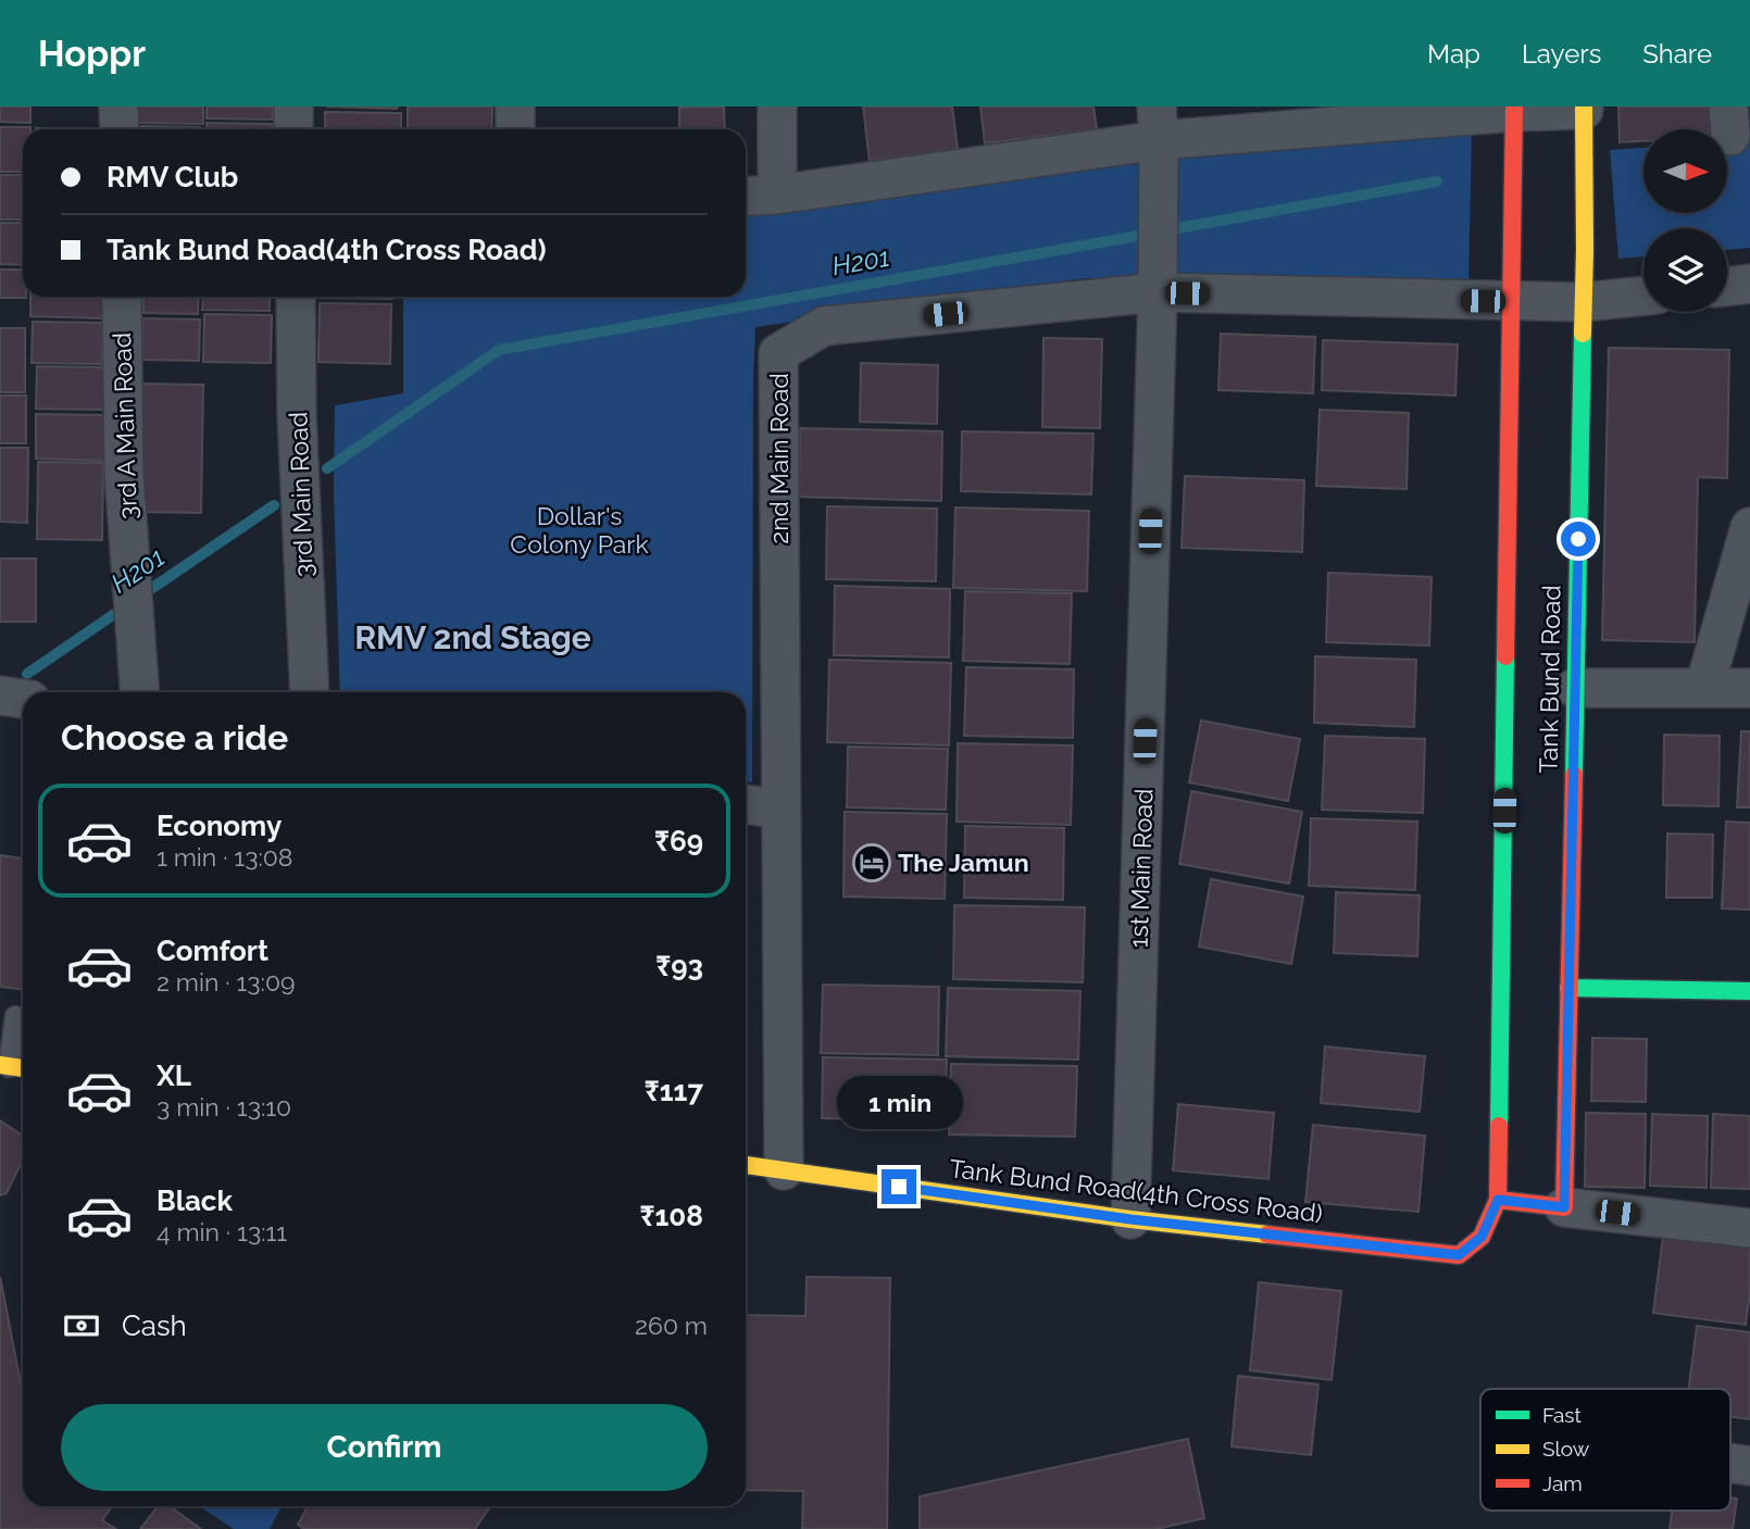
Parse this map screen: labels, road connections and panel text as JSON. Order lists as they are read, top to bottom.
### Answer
{
  "streets": {
    "street": [
      "3rd A Main Road",
      "2nd Main Road",
      "3rd Main Road",
      "Tank Bund Road",
      "1st Main Road",
      "Tank Bund Road(4th Cross Road)"
    ]
  },
  "crossings": [
    ["2nd Main Road", "Tank Bund Road"],
    ["2nd Main Road", "1st Main Road"],
    ["2nd Main Road", "Tank Bund Road(4th Cross Road)"],
    ["Tank Bund Road", "Tank Bund Road(4th Cross Road)"],
    ["1st Main Road", "Tank Bund Road(4th Cross Road)"]
  ],
  "districts": ["RMV 2nd Stage"],
  "water": ["H201"],
  "parks": ["Dollar's Colony Park"],
  "places": {
    "hotel": ["The Jamun"]
  },
  "legend": ["Fast", "Slow", "Jam"],
  "north": "right",
  "page": {
    "header": "Hoppr",
    "nav": ["Map", "Layers", "Share"],
    "banner": ["RMV Club", "Tank Bund Road(4th Cross Road)"],
    "heading": "Choose a ride",
    "list": [
      {
        "name": "Economy",
        "note": "1 min · 13:08",
        "value": "₹69"
      },
      {
        "name": "Comfort",
        "note": "2 min · 13:09",
        "value": "₹93"
      },
      {
        "name": "XL",
        "note": "3 min · 13:10",
        "value": "₹117"
      },
      {
        "name": "Black",
        "note": "4 min · 13:11",
        "value": "₹108"
      }
    ],
    "bubble": "1 min",
    "pay": ["Cash", "260 m"],
    "buttons": "Confirm"
  }
}
